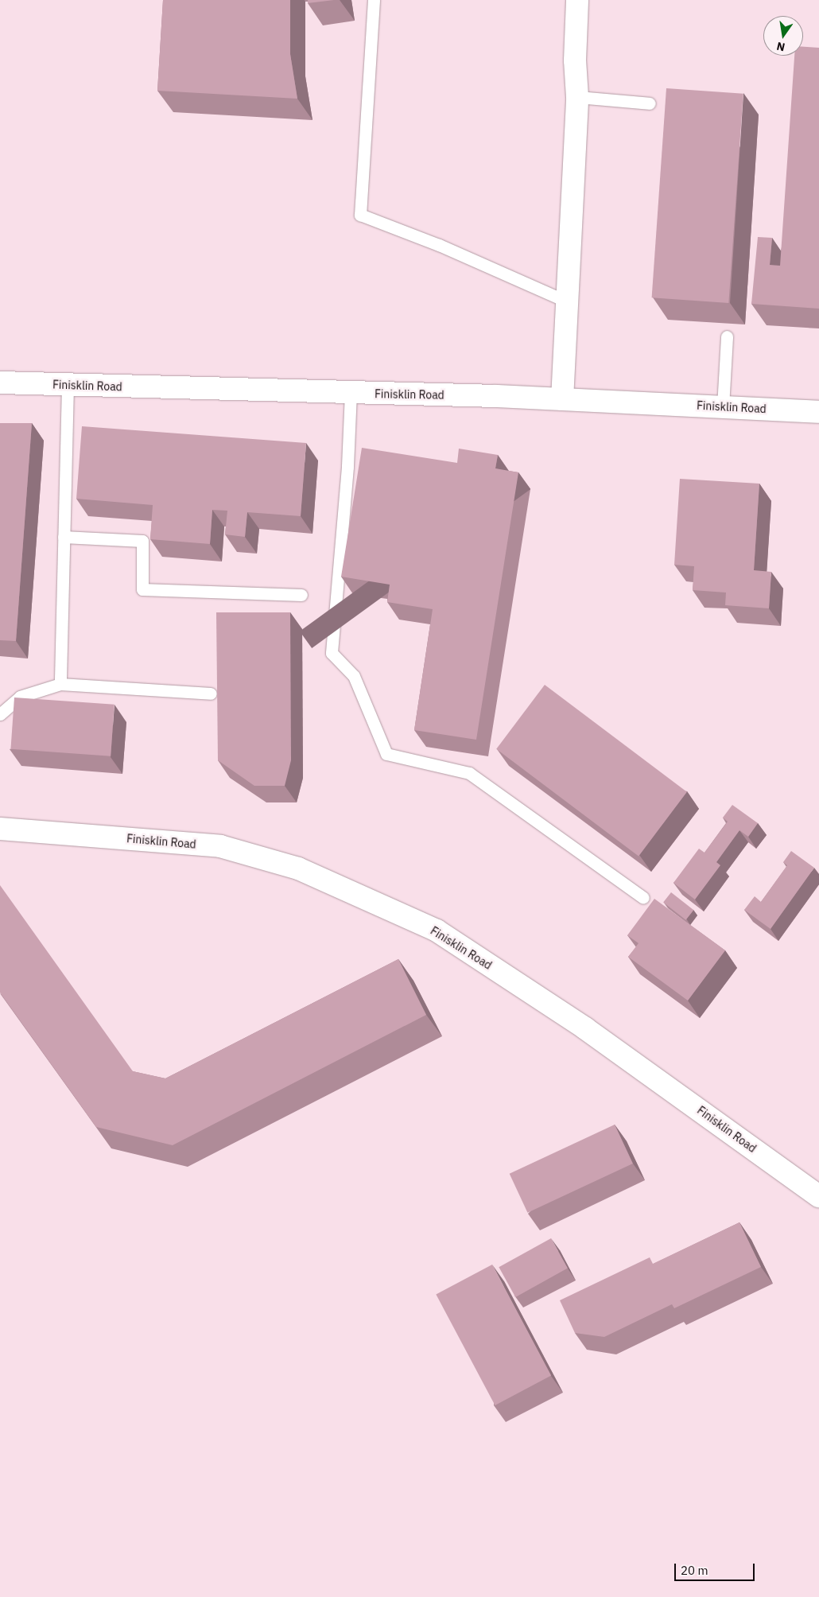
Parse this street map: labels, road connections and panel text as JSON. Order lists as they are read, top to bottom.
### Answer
{
  "streets": {
    "street": ["Finisklin Road"]
  },
  "scale_bar": "20 m",
  "north": "bottom"
}
